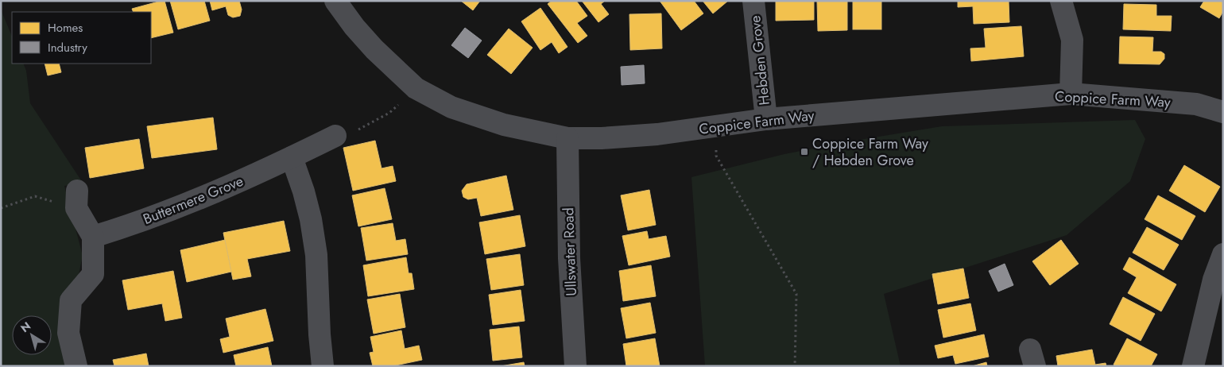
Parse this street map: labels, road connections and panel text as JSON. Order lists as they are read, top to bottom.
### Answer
{
  "streets": {
    "street": [
      "Hebden Grove",
      "Coppice Farm Way",
      "Buttermere Grove",
      "Ullswater Road"
    ]
  },
  "crossings": [
    ["Hebden Grove", "Coppice Farm Way"],
    ["Coppice Farm Way", "Ullswater Road"]
  ],
  "places": {
    "transit": ["Coppice Farm Way / Hebden Grove"]
  },
  "legend": ["Homes", "Industry"],
  "north": "top left"
}
